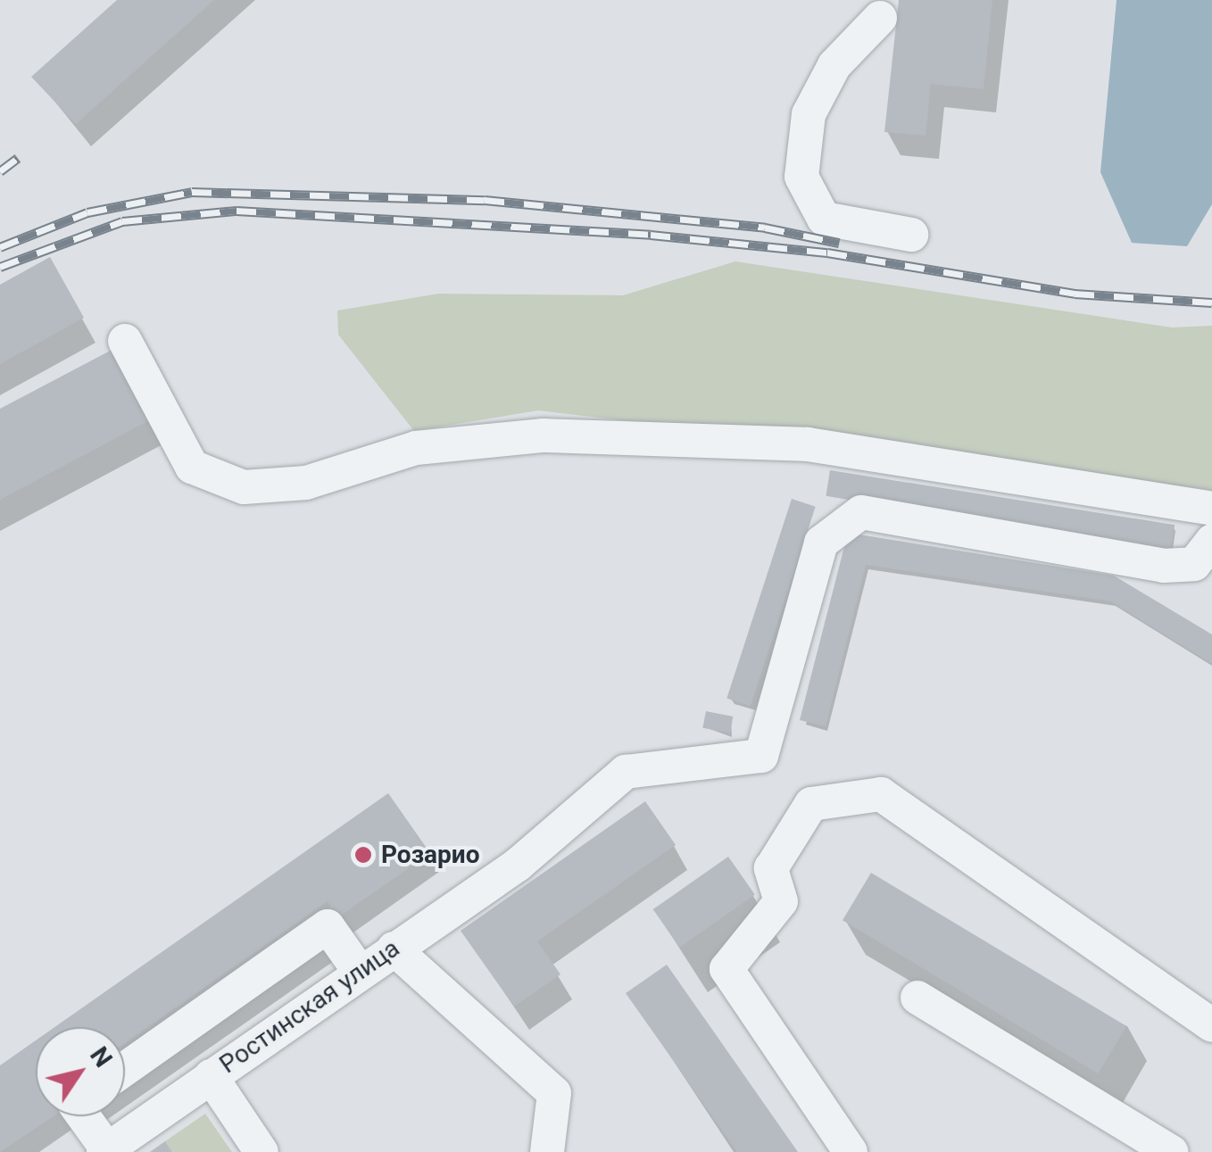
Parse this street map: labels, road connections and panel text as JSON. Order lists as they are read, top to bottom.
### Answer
{
  "streets": {
    "street": ["Ростинская улица"]
  },
  "places": ["Розарио"],
  "north": "top right"
}
